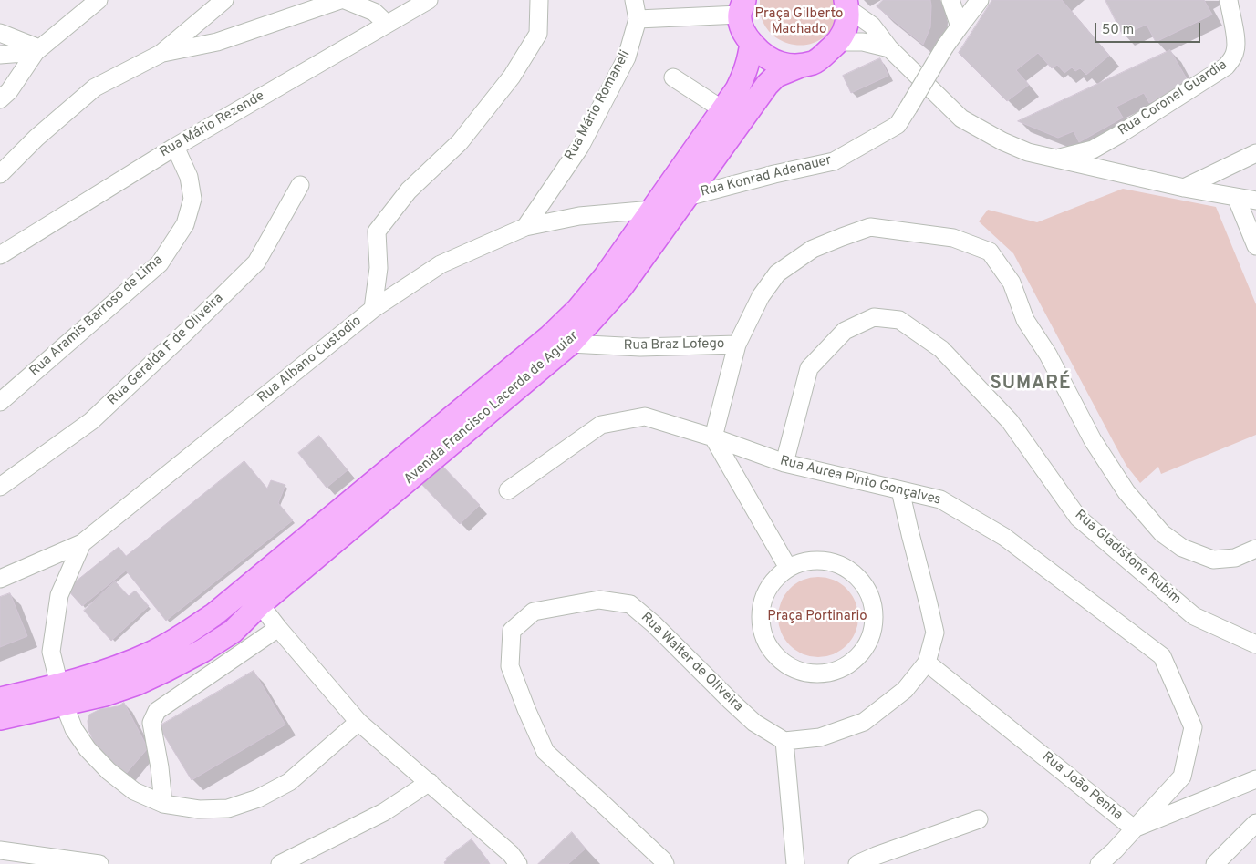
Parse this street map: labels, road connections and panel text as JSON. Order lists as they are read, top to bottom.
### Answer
{
  "streets": {
    "main road": ["Avenida Francisco Lacerda de Aguiar"],
    "street": [
      "Rua Coronel Guardia",
      "Rua Mário Romaneli",
      "Rua Mário Rezende",
      "Rua Konrad Adenauer",
      "Rua Aramis Barroso de Lima",
      "Rua Braz Lofego",
      "Rua Geralda F de Oliveira",
      "Rua Albano Custodio",
      "Rua Aurea Pinto Gonçalves",
      "Rua Gladistone Rubim",
      "Rua Walter de Oliveira",
      "Rua João Penha"
    ]
  },
  "crossings": [
    ["Rua Mário Romaneli", "Rua Albano Custodio"],
    ["Rua Mário Rezende", "Rua Aramis Barroso de Lima"],
    ["Rua Konrad Adenauer", "Avenida Francisco Lacerda de Aguiar"],
    ["Rua Braz Lofego", "Avenida Francisco Lacerda de Aguiar"],
    ["Rua Braz Lofego", "Rua Aurea Pinto Gonçalves"],
    ["Rua Albano Custodio", "Avenida Francisco Lacerda de Aguiar"],
    ["Rua Aurea Pinto Gonçalves", "Rua Gladistone Rubim"],
    ["Rua Aurea Pinto Gonçalves", "Rua João Penha"]
  ],
  "districts": ["SUMARÉ"],
  "parks": ["Praça Gilberto Machado", "Praça Portinario"],
  "scale_bar": "50 m"
}
